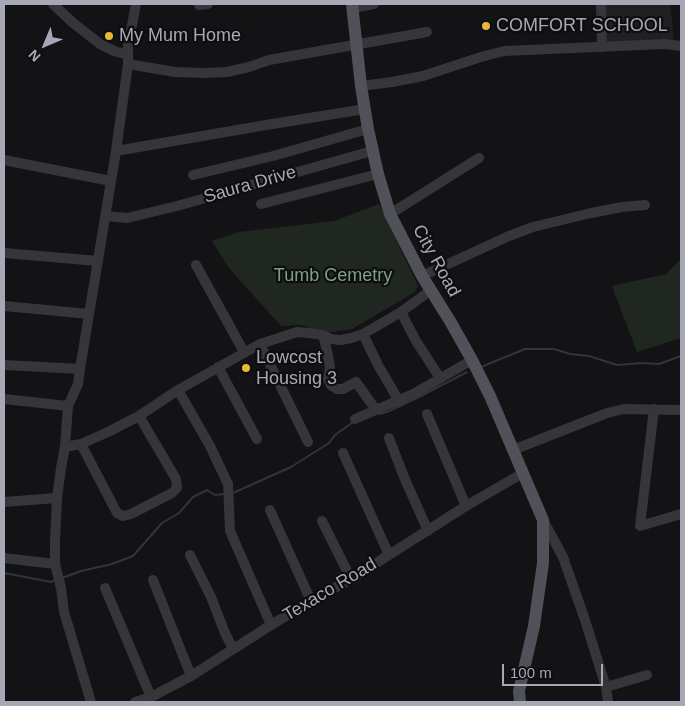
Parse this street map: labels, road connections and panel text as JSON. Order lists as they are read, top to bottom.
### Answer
{
  "streets": {
    "main road": ["City Road"],
    "street": ["Saura Drive", "Texaco Road"]
  },
  "crossings": [
    ["Saura Drive", "City Road"],
    ["City Road", "Texaco Road"]
  ],
  "parks": ["Tumb Cemetry"],
  "places": ["COMFORT SCHOOL", "My Mum Home", "Lowcost Housing 3"],
  "scale_bar": "100 m",
  "north": "bottom left"
}
